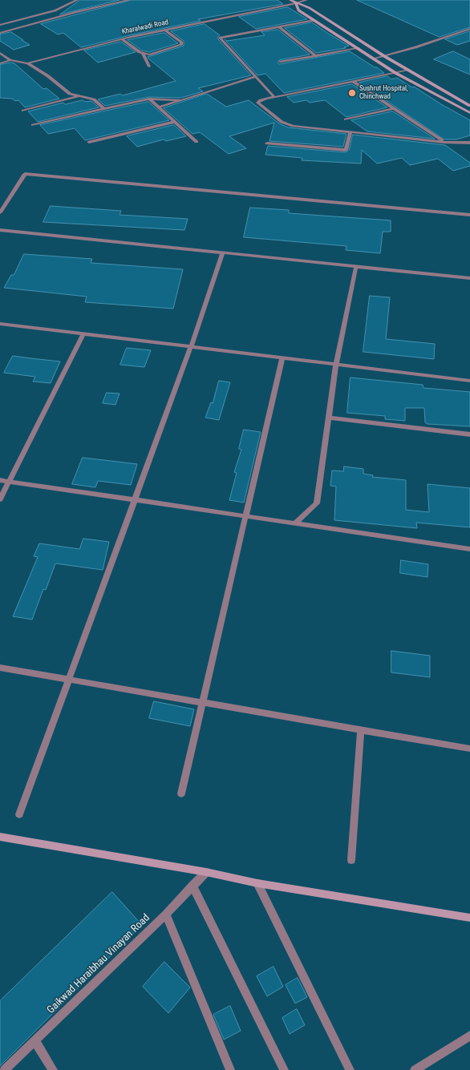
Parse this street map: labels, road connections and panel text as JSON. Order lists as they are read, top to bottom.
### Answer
{
  "streets": {
    "street": ["Kharalwadi Road", "Gaikwad Haraibhau Vinayan Road"]
  },
  "places": ["Sushrut Hospital, Chinchwad"]
}
